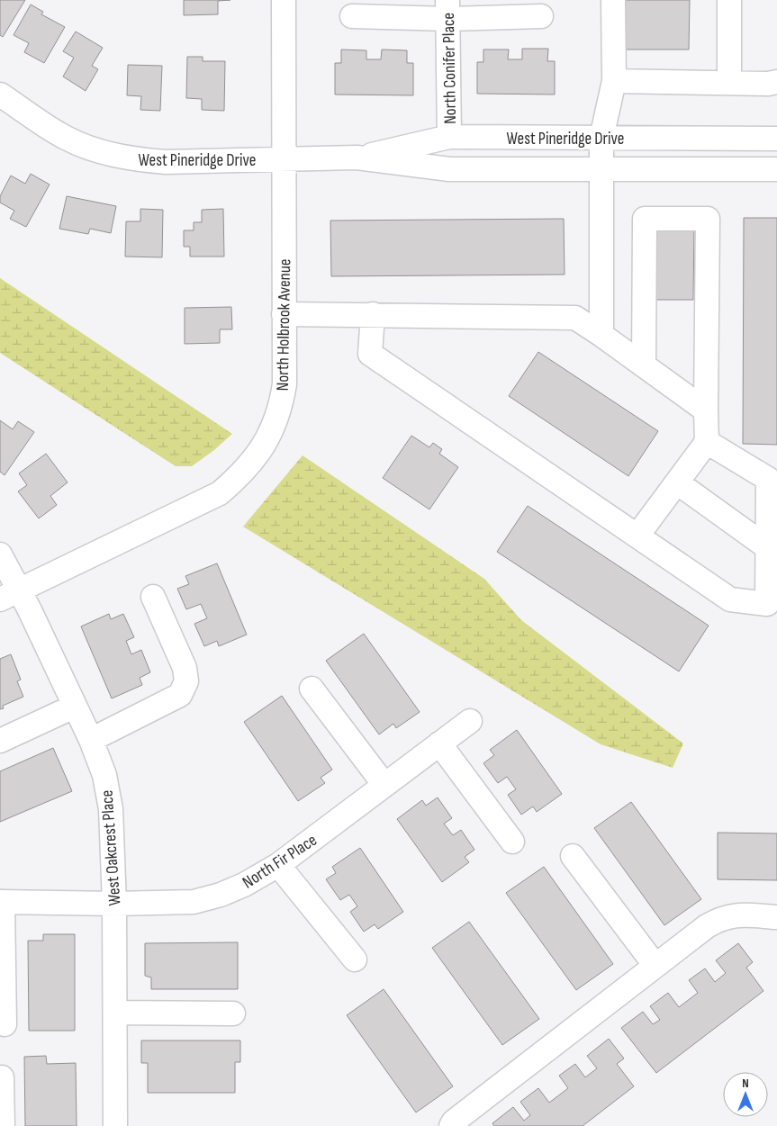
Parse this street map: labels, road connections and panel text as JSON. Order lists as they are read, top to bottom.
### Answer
{
  "streets": {
    "street": [
      "North Conifer Place",
      "West Pineridge Drive",
      "North Holbrook Avenue",
      "West Oakcrest Place",
      "North Fir Place"
    ]
  },
  "crossings": [
    ["North Conifer Place", "West Pineridge Drive"],
    ["West Pineridge Drive", "North Holbrook Avenue"],
    ["North Holbrook Avenue", "West Oakcrest Place"],
    ["West Oakcrest Place", "North Fir Place"]
  ],
  "north": "top"
}
